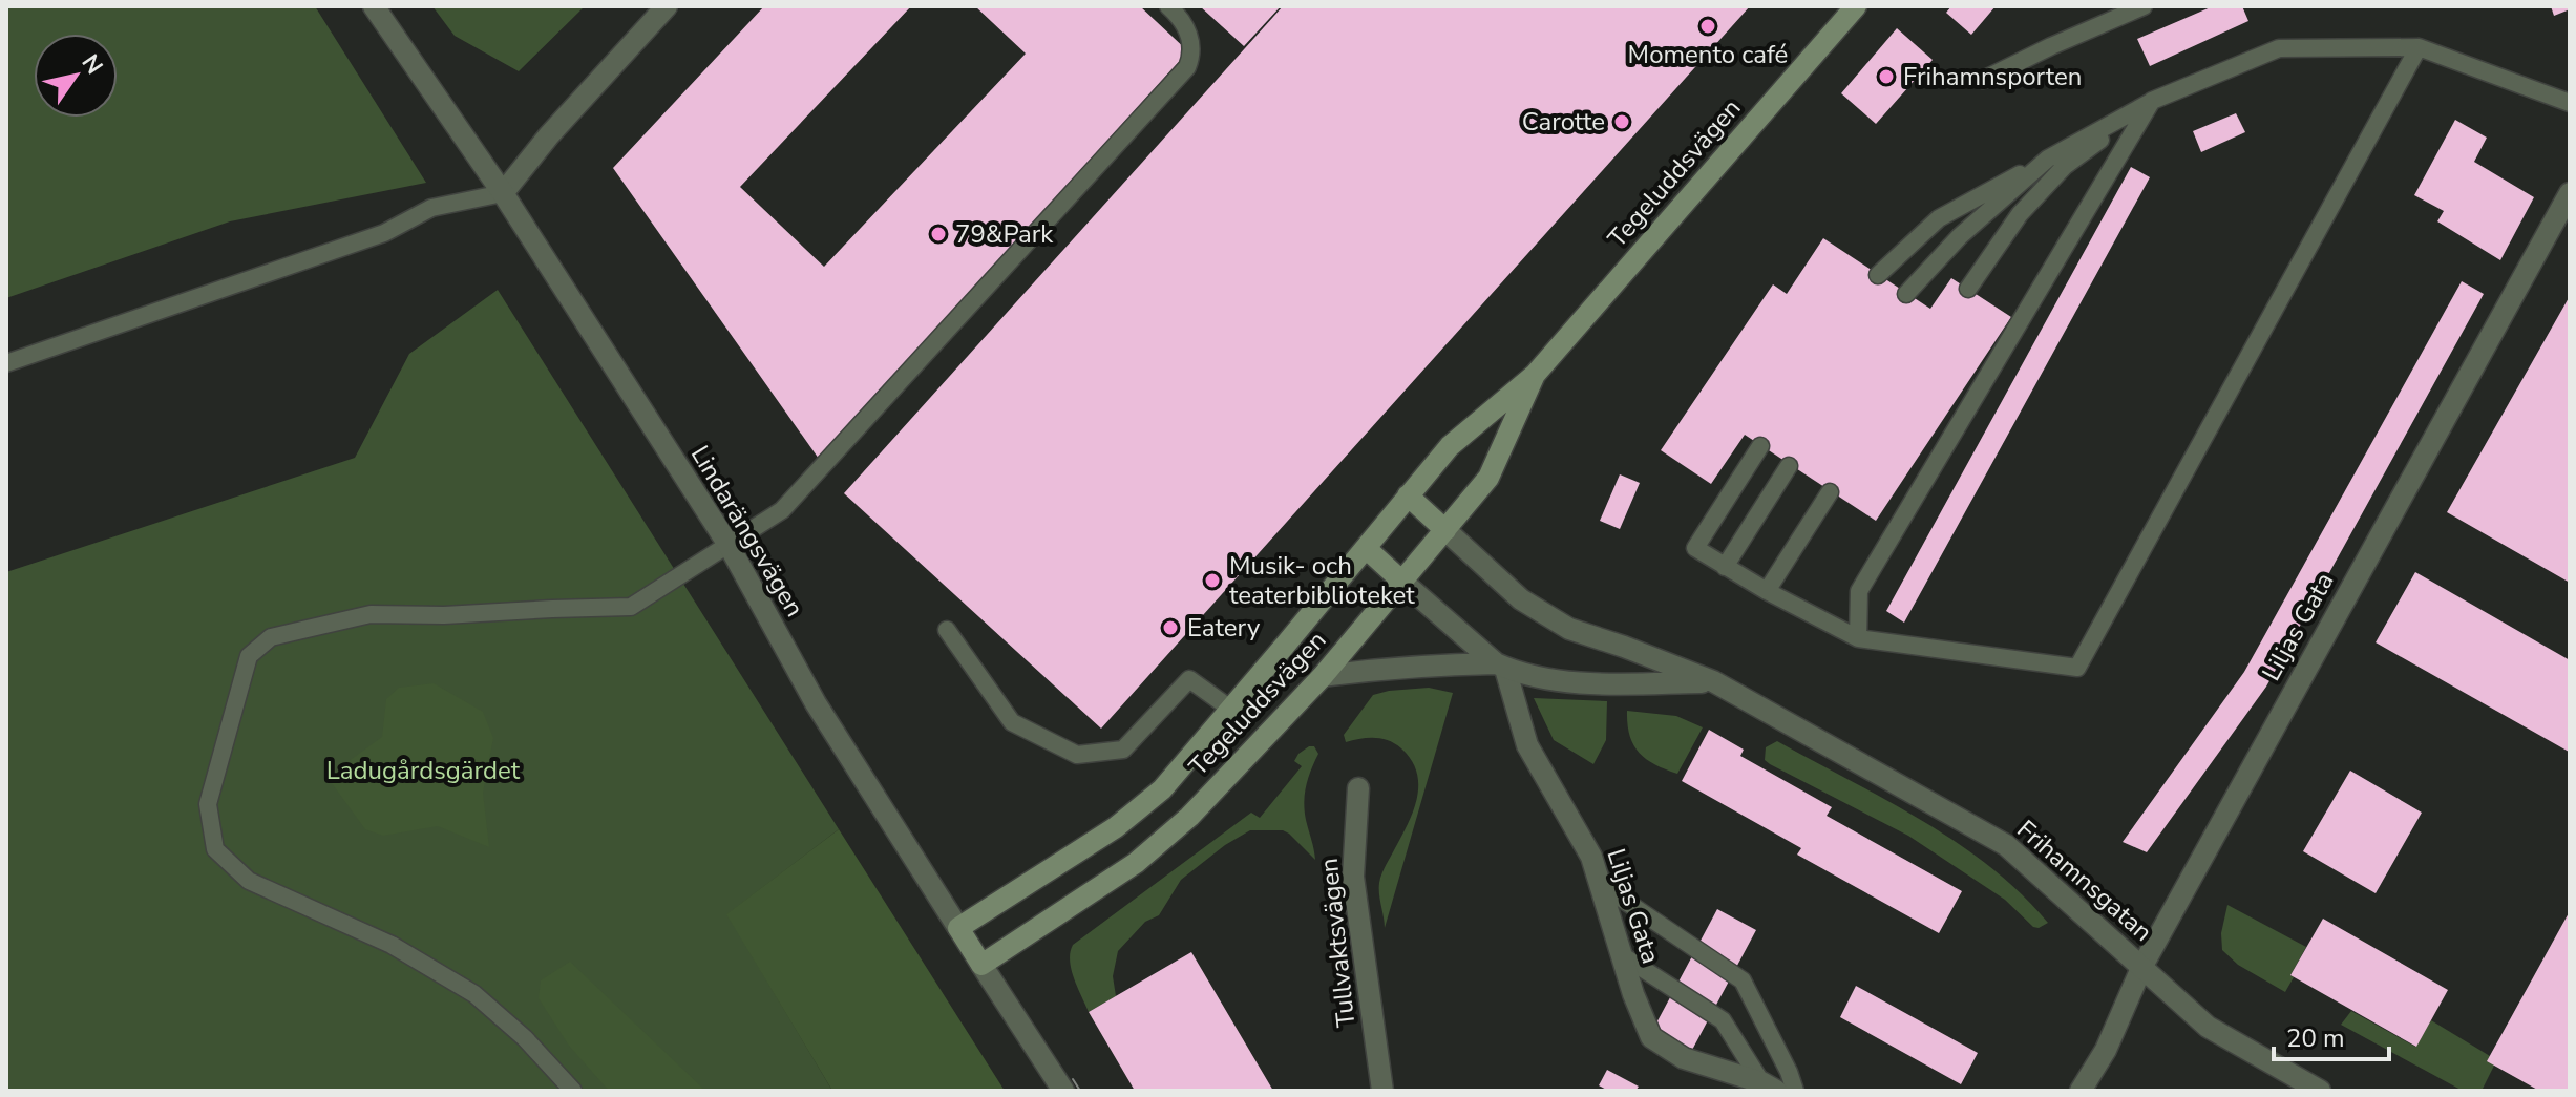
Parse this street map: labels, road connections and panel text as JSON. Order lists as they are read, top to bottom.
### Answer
{
  "streets": {
    "main road": ["Tegeluddsvägen", "Lindarängsvägen"],
    "street": ["Liljas Gata", "Frihamnsgatan", "Tullvaktsvägen"]
  },
  "crossings": [
    ["Tegeluddsvägen", "Lindarängsvägen"],
    ["Tegeluddsvägen", "Frihamnsgatan"],
    ["Liljas Gata", "Frihamnsgatan"]
  ],
  "parks": ["Ladugårdsgärdet"],
  "places": [
    "Momento café",
    "Frihamnsporten",
    "Carotte",
    "79&Park",
    "Musik- och teaterbiblioteket",
    "Eatery"
  ],
  "scale_bar": "20 m",
  "north": "top right"
}
